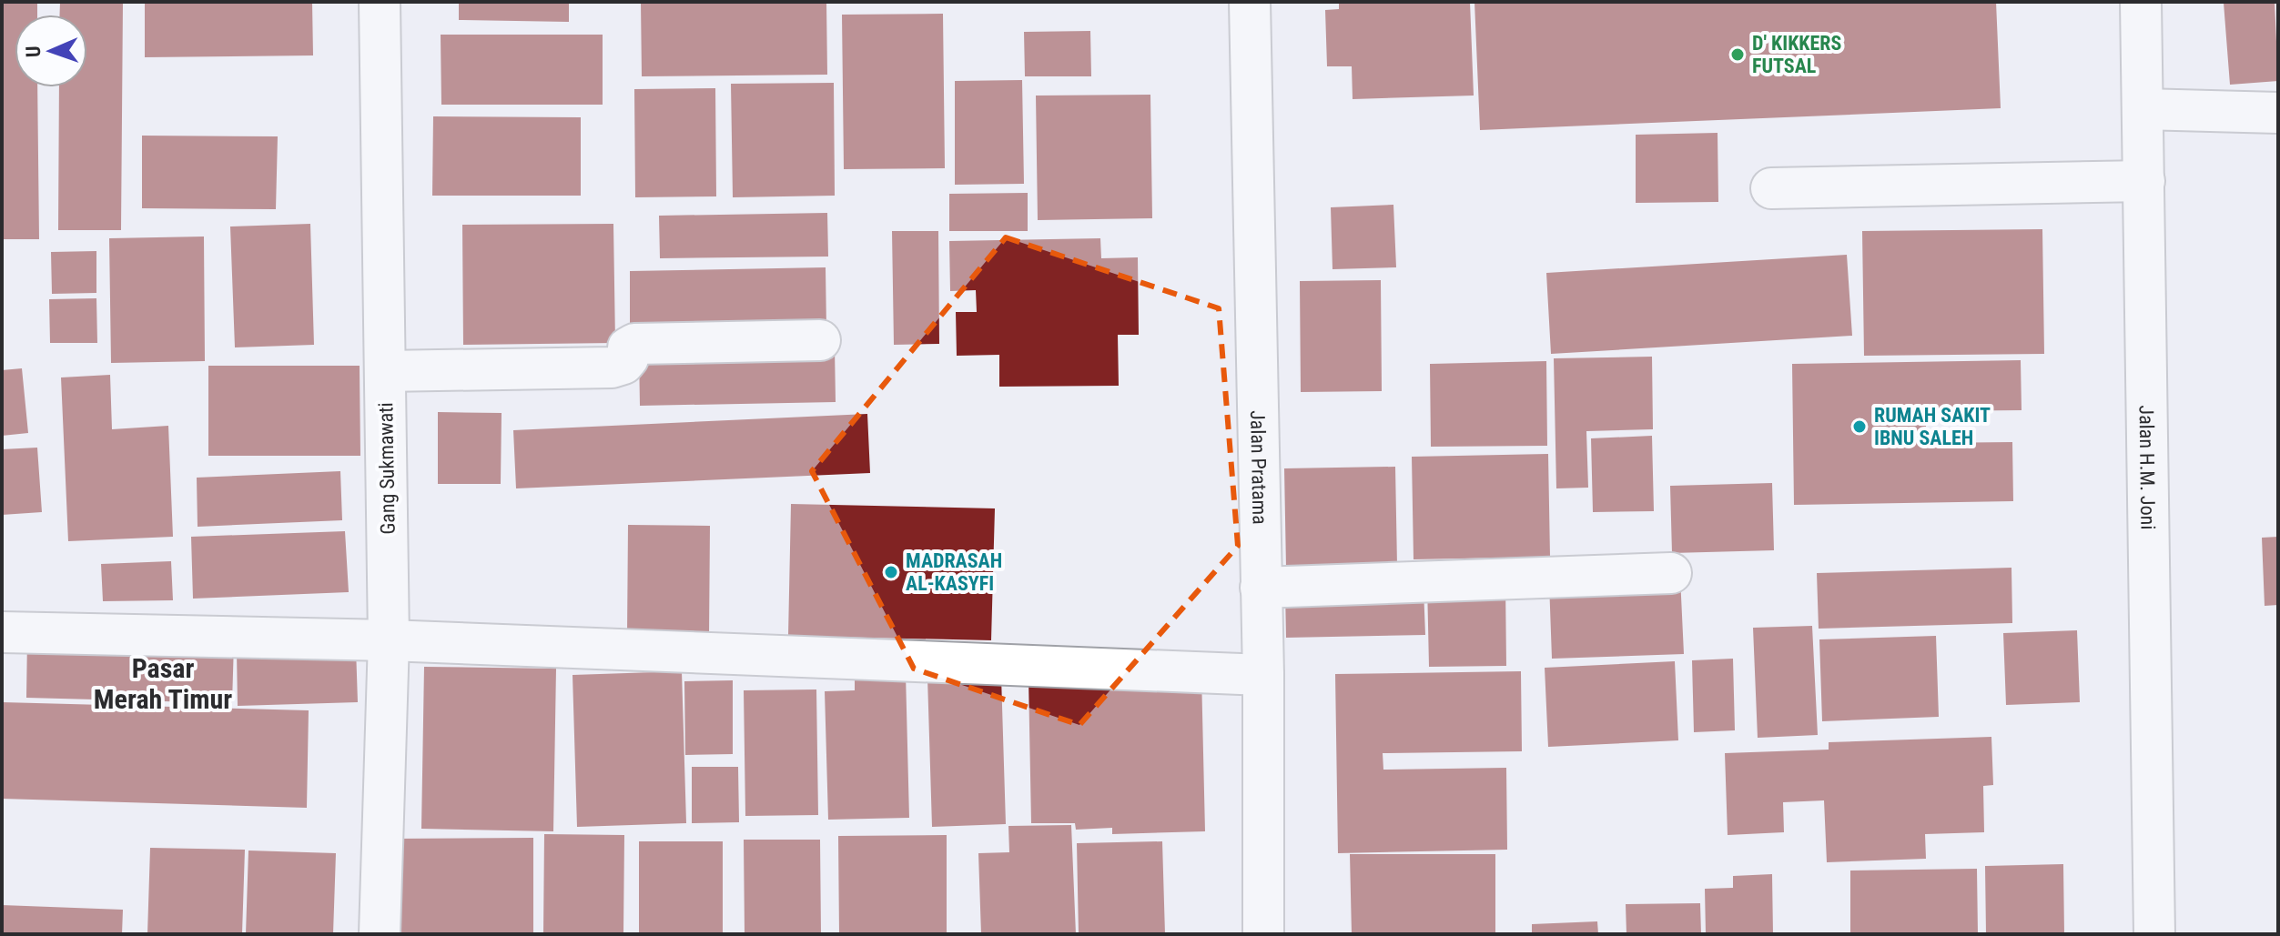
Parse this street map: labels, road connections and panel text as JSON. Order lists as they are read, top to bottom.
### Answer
{
  "streets": {
    "street": ["Jalan Pratama", "Jalan H.M. Joni", "Gang Sukmawati"]
  },
  "districts": ["Pasar Merah Timur"],
  "places": ["D' KIKKERS FUTSAL", "RUMAH SAKIT IBNU SALEH", "MADRASAH AL-KASYFI"],
  "north": "left"
}
